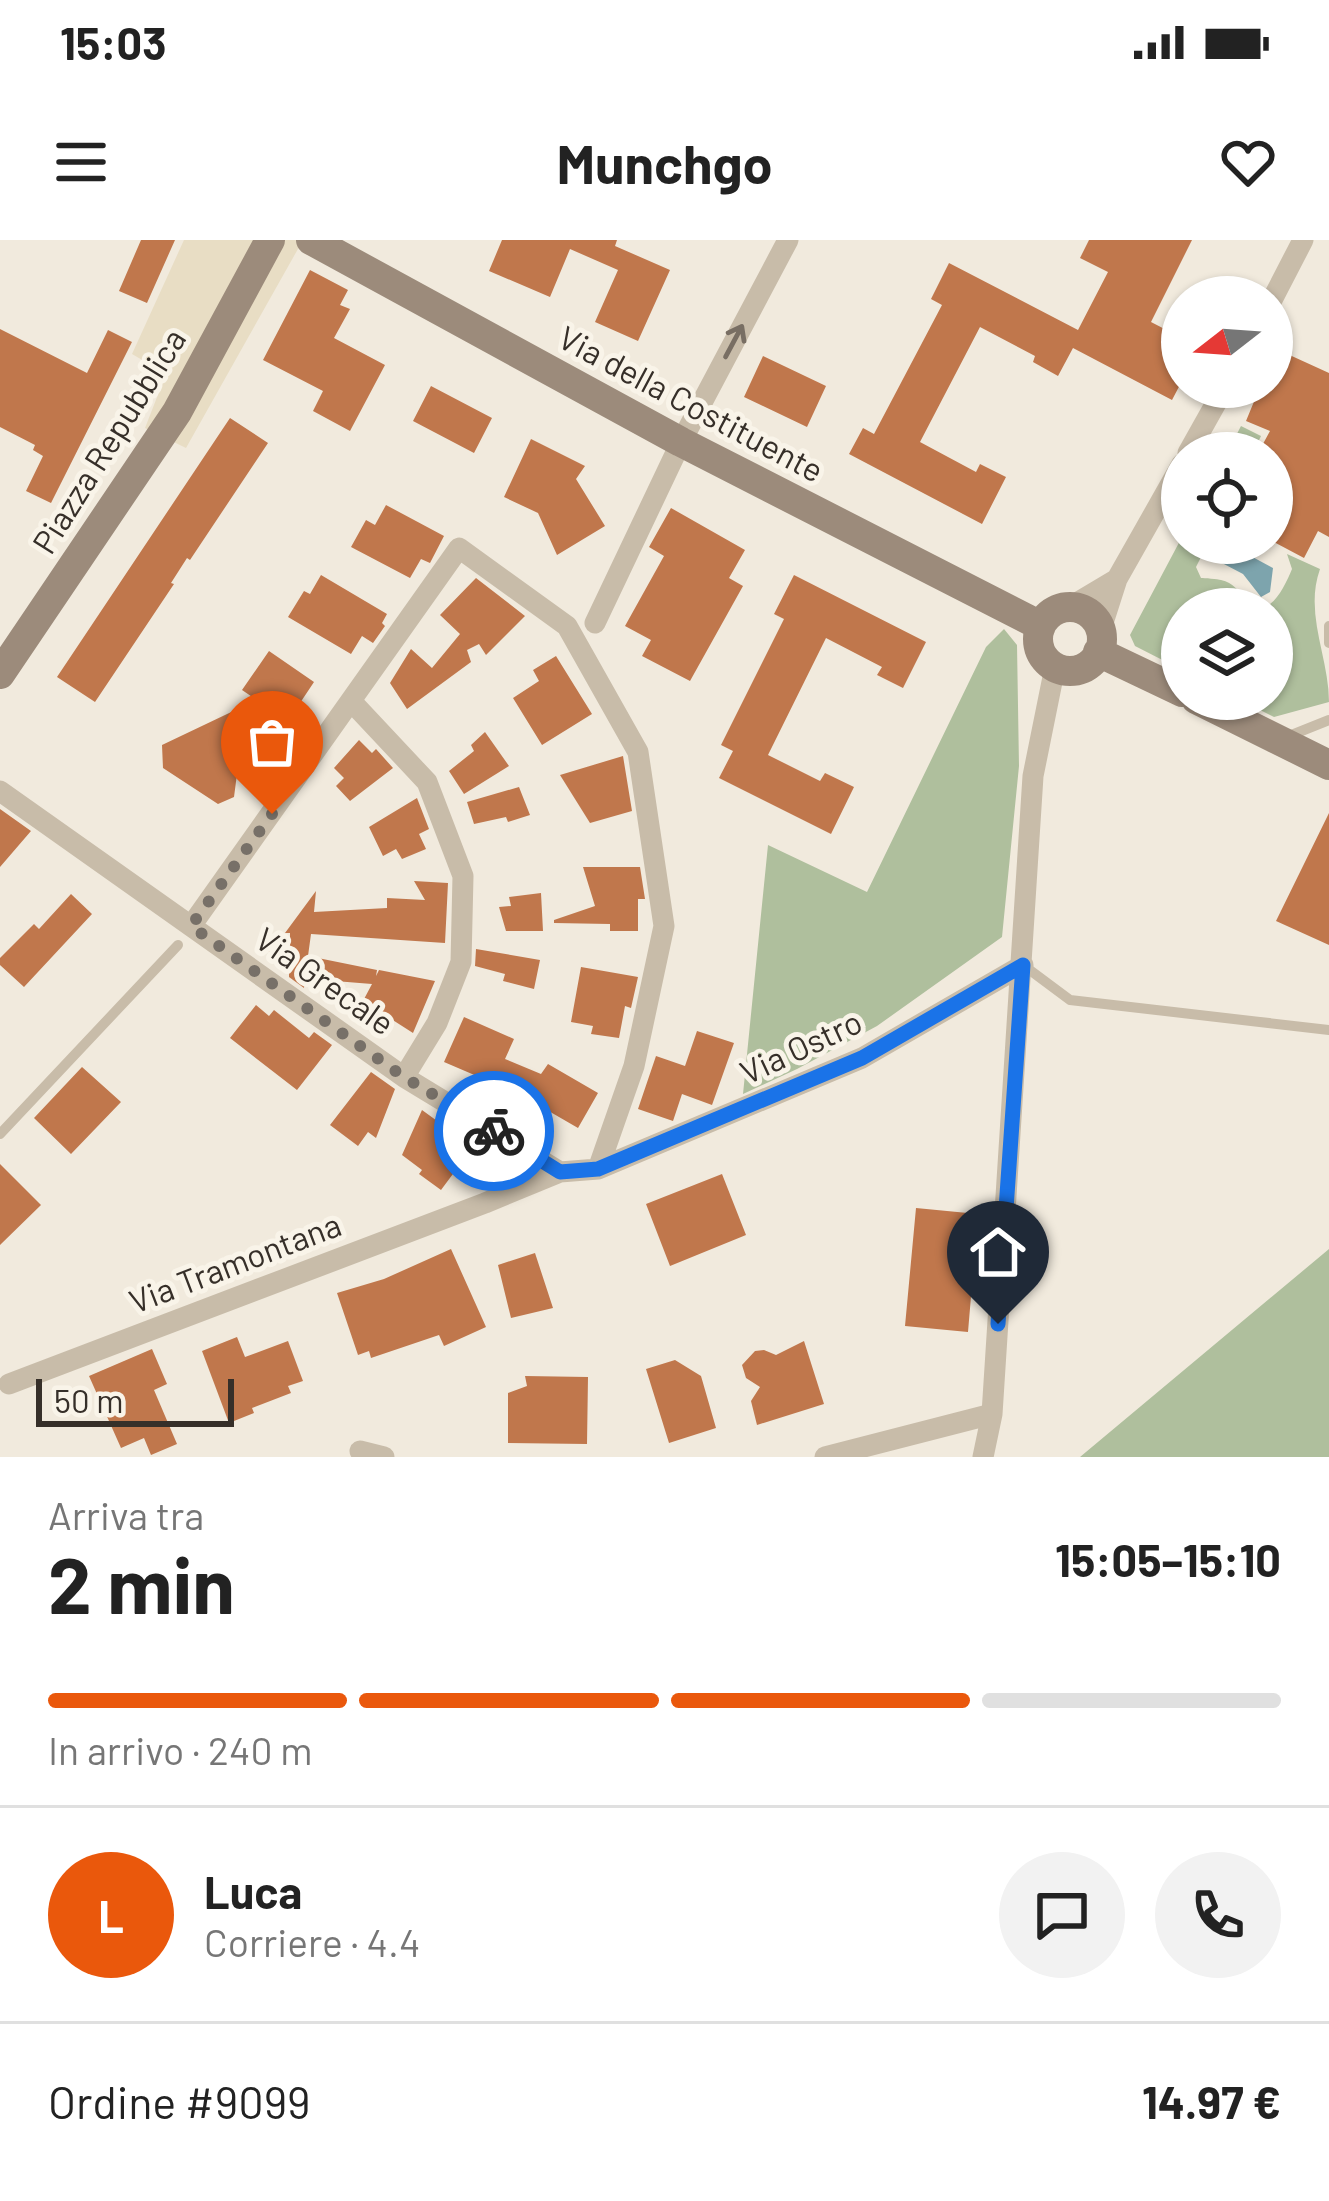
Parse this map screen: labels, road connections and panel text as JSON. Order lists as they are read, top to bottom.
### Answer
{
  "streets": {
    "street": [
      "Via della Costituente",
      "Piazza Repubblica",
      "Via Grecale",
      "Via Ostro",
      "Via Tramontana"
    ]
  },
  "crossings": [
    ["Via Grecale", "Via Ostro"],
    ["Via Grecale", "Via Tramontana"],
    ["Via Ostro", "Via Tramontana"]
  ],
  "scale_bar": "50 m",
  "north": "left",
  "page": {
    "status": "15:03",
    "header": "Munchgo",
    "scale": "50 m",
    "heading": ["2 min", "Arriva tra", "15:05–15:10"],
    "panel": [
      "Luca",
      "Corriere · 4.4",
      "Ordine #9099",
      "14.97 €"
    ],
    "bar": "In arrivo · 240 m",
    "round": "L"
  }
}
